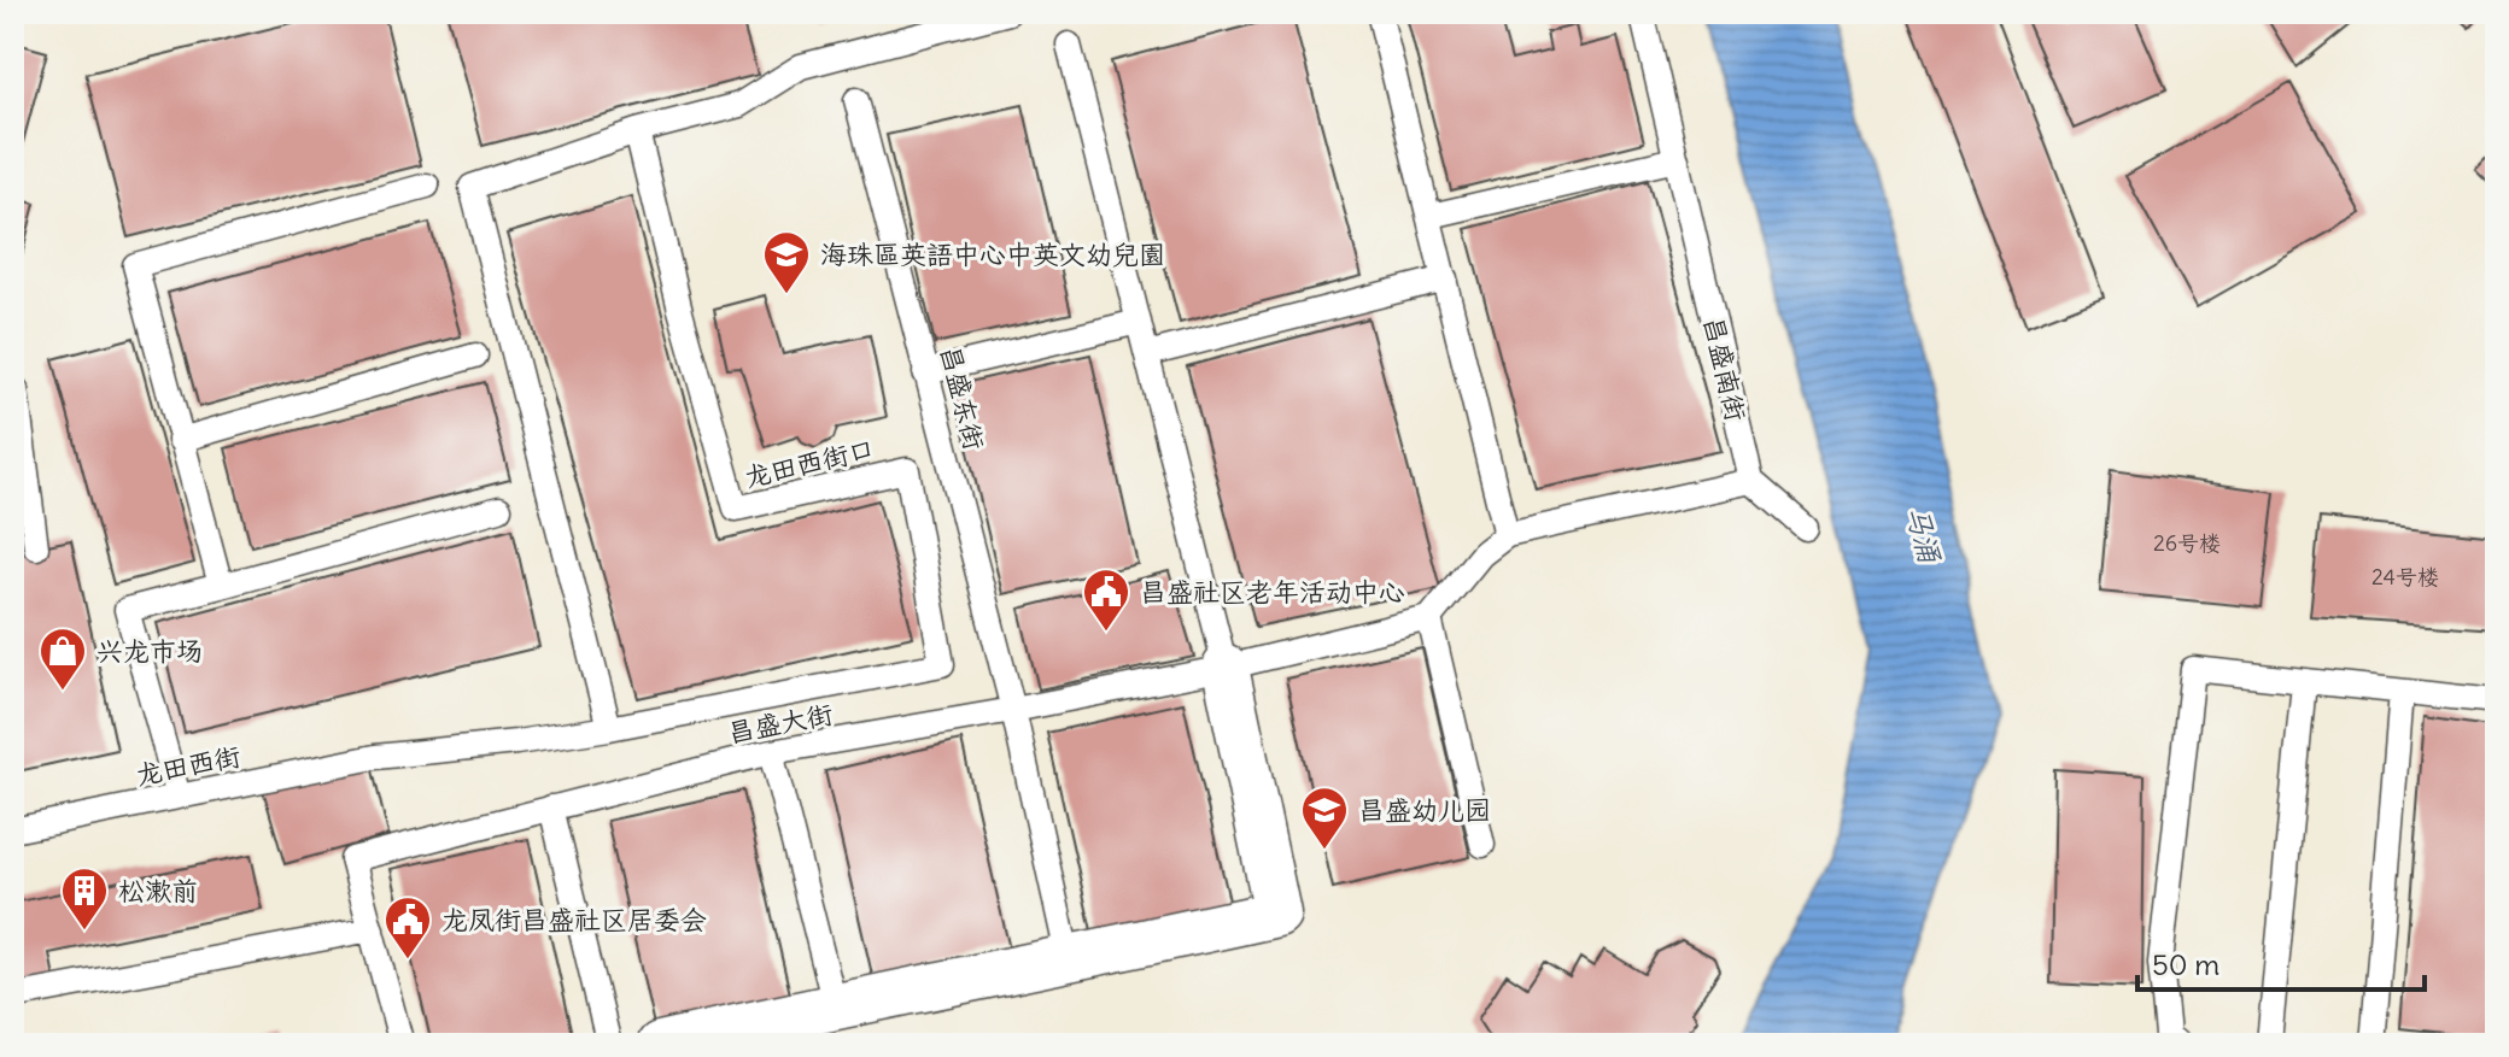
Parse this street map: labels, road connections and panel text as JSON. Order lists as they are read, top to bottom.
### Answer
{
  "streets": {
    "lane": [
      "昌盛南街",
      "昌盛东街",
      "龙田西街口",
      "昌盛大街",
      "龙田西街"
    ]
  },
  "crossings": [
    ["昌盛东街", "昌盛大街"],
    ["龙田西街口", "龙田西街"]
  ],
  "water": ["马涌"],
  "places": {
    "school or university": ["海珠區英語中心中英文幼兒園", "昌盛幼儿园"],
    "public building": ["昌盛社区老年活动中心", "龙凤街昌盛社区居委会"],
    "shop": ["兴龙市场"],
    "building": ["松漱前"]
  },
  "house_numbers": ["26号楼", "24号楼"],
  "scale_bar": "50 m"
}
